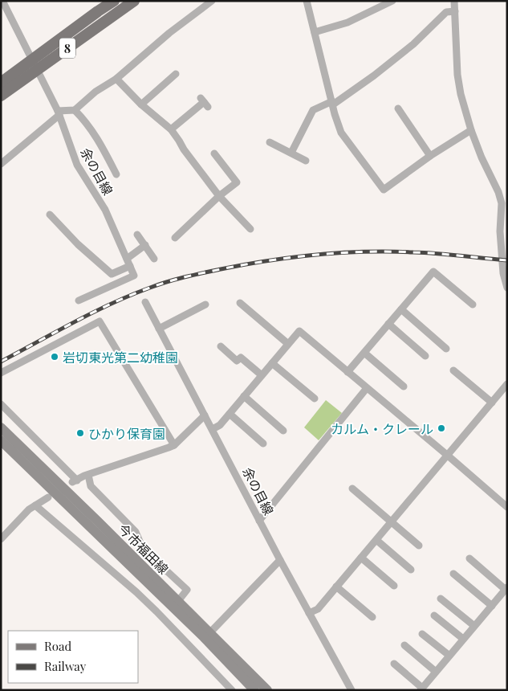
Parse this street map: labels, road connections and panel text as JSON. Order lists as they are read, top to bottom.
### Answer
{
  "streets": {
    "main road": ["8", "今市福田線"],
    "street": ["余の目線"]
  },
  "crossings": [
    ["8", "余の目線"]
  ],
  "places": ["岩切東光第二幼稚園", "カルム・クレール", "ひかり保育園"],
  "legend": ["Road", "Railway"]
}
